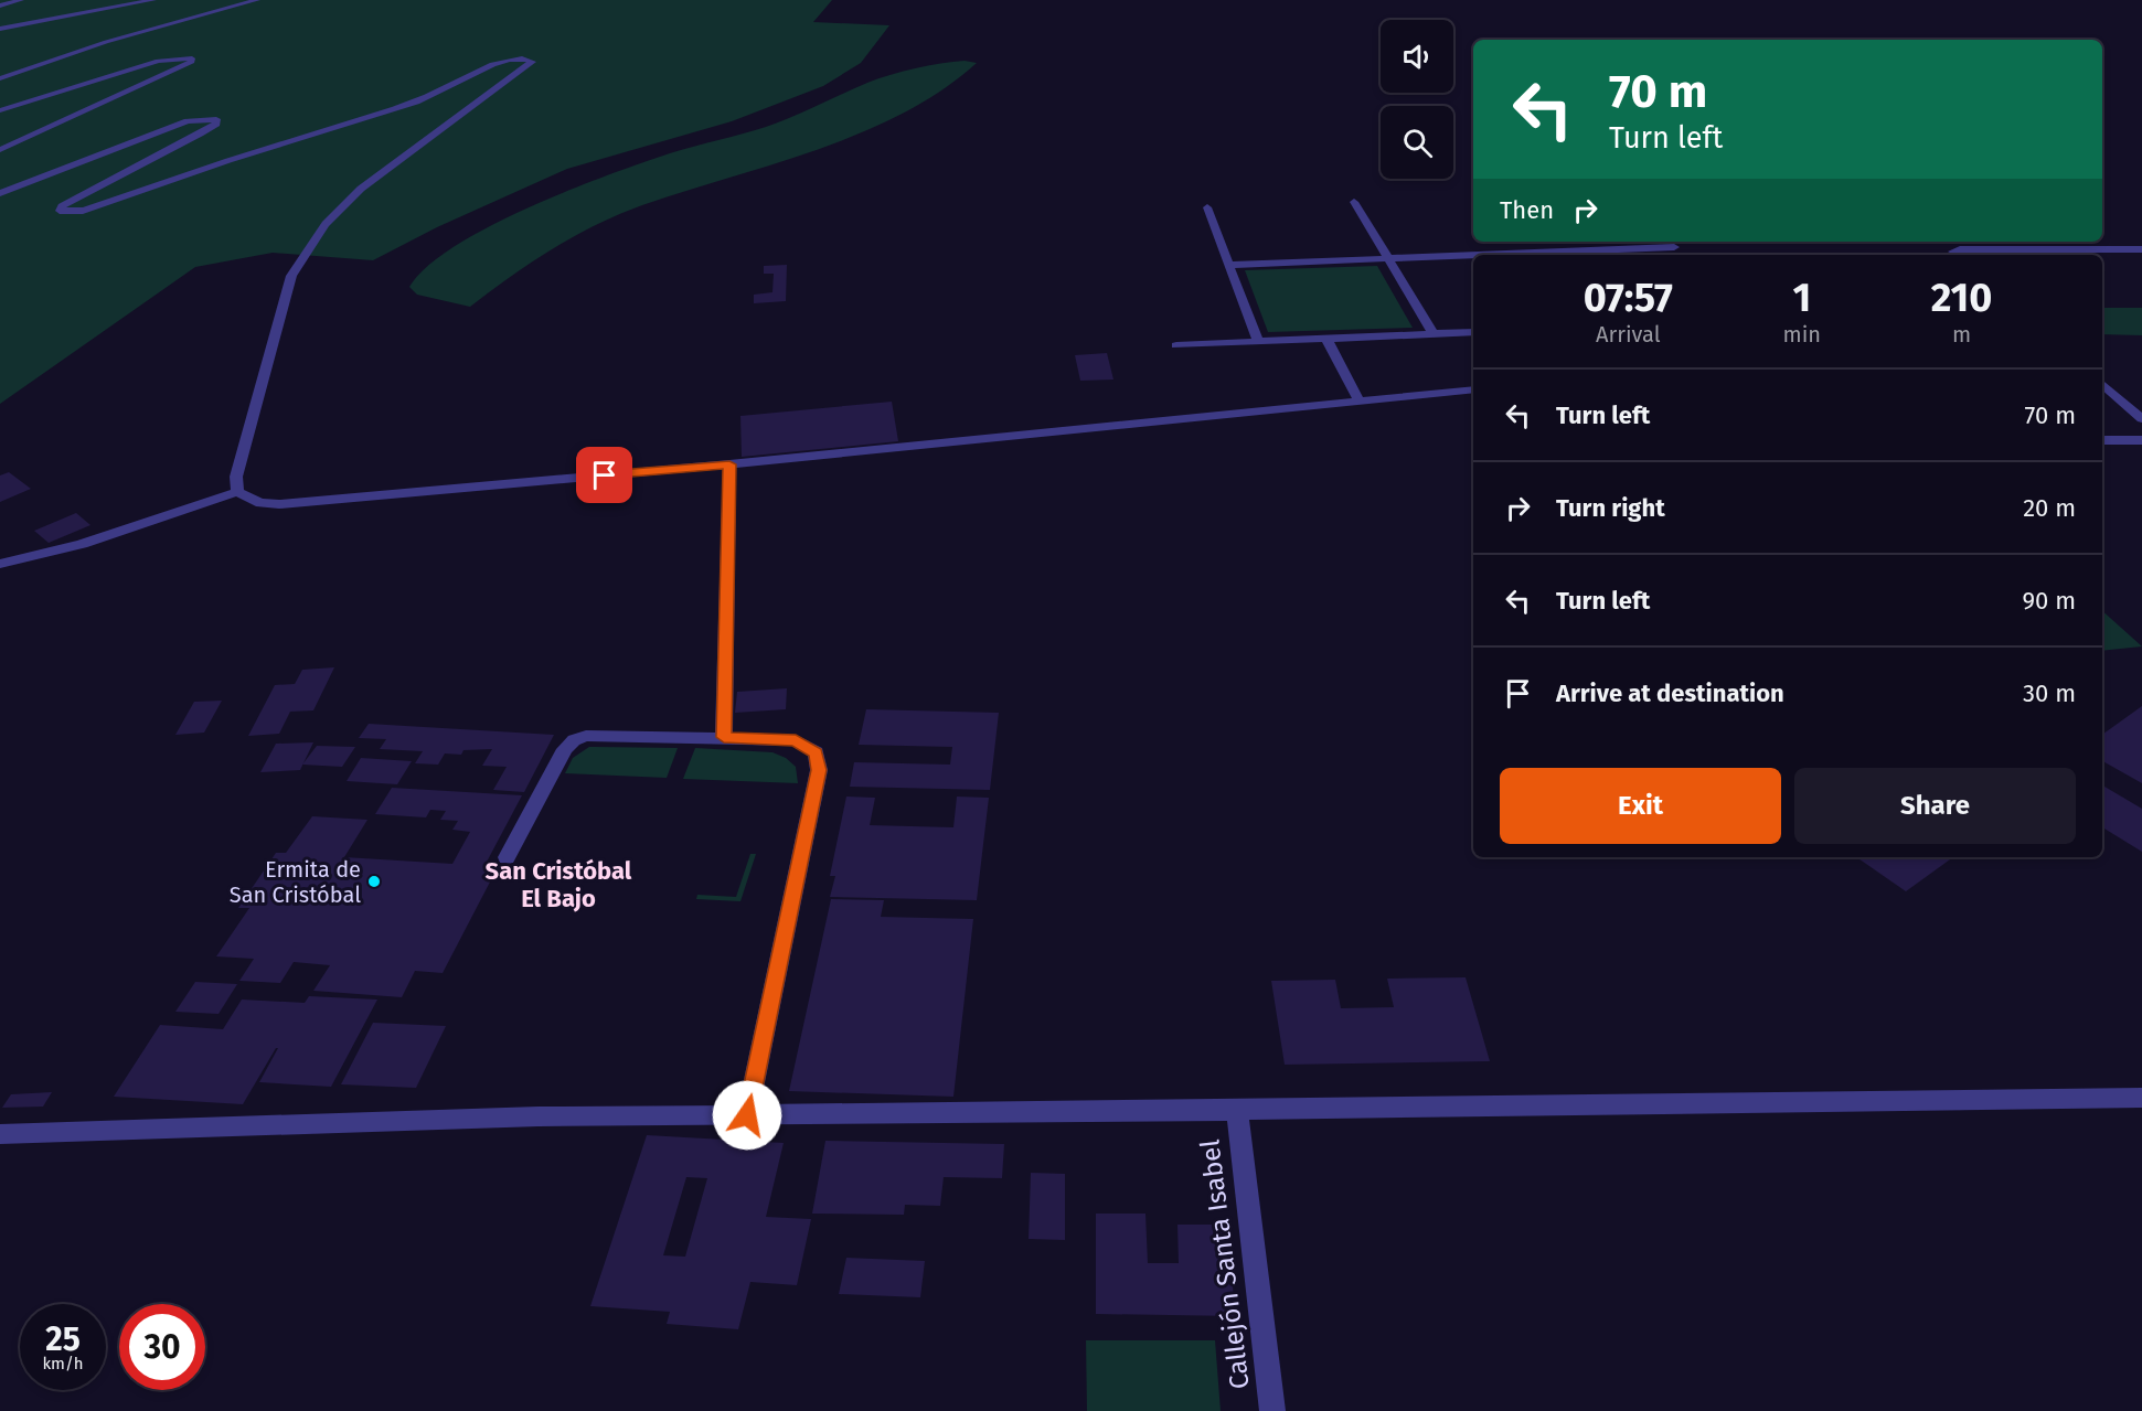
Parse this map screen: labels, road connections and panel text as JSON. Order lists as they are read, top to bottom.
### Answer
{
  "streets": {
    "street": ["Callejón Santa Isabel"]
  },
  "districts": ["San Cristóbal El Bajo"],
  "places": ["Ermita de San Cristóbal"],
  "page": {
    "turn": ["70 m", "Turn left"],
    "then": "Then",
    "eta": [
      "07:57",
      "Arrival",
      "1",
      "min",
      "210",
      "m"
    ],
    "list": [
      {
        "name": "Turn left",
        "value": "70 m"
      },
      {
        "name": "Turn right",
        "value": "20 m"
      },
      {
        "name": "Turn left",
        "value": "90 m"
      },
      {
        "name": "Arrive at destination",
        "value": "30 m"
      }
    ],
    "buttons": ["Exit", "Share"],
    "speed": "25 km/h",
    "limit": "30"
  }
}
